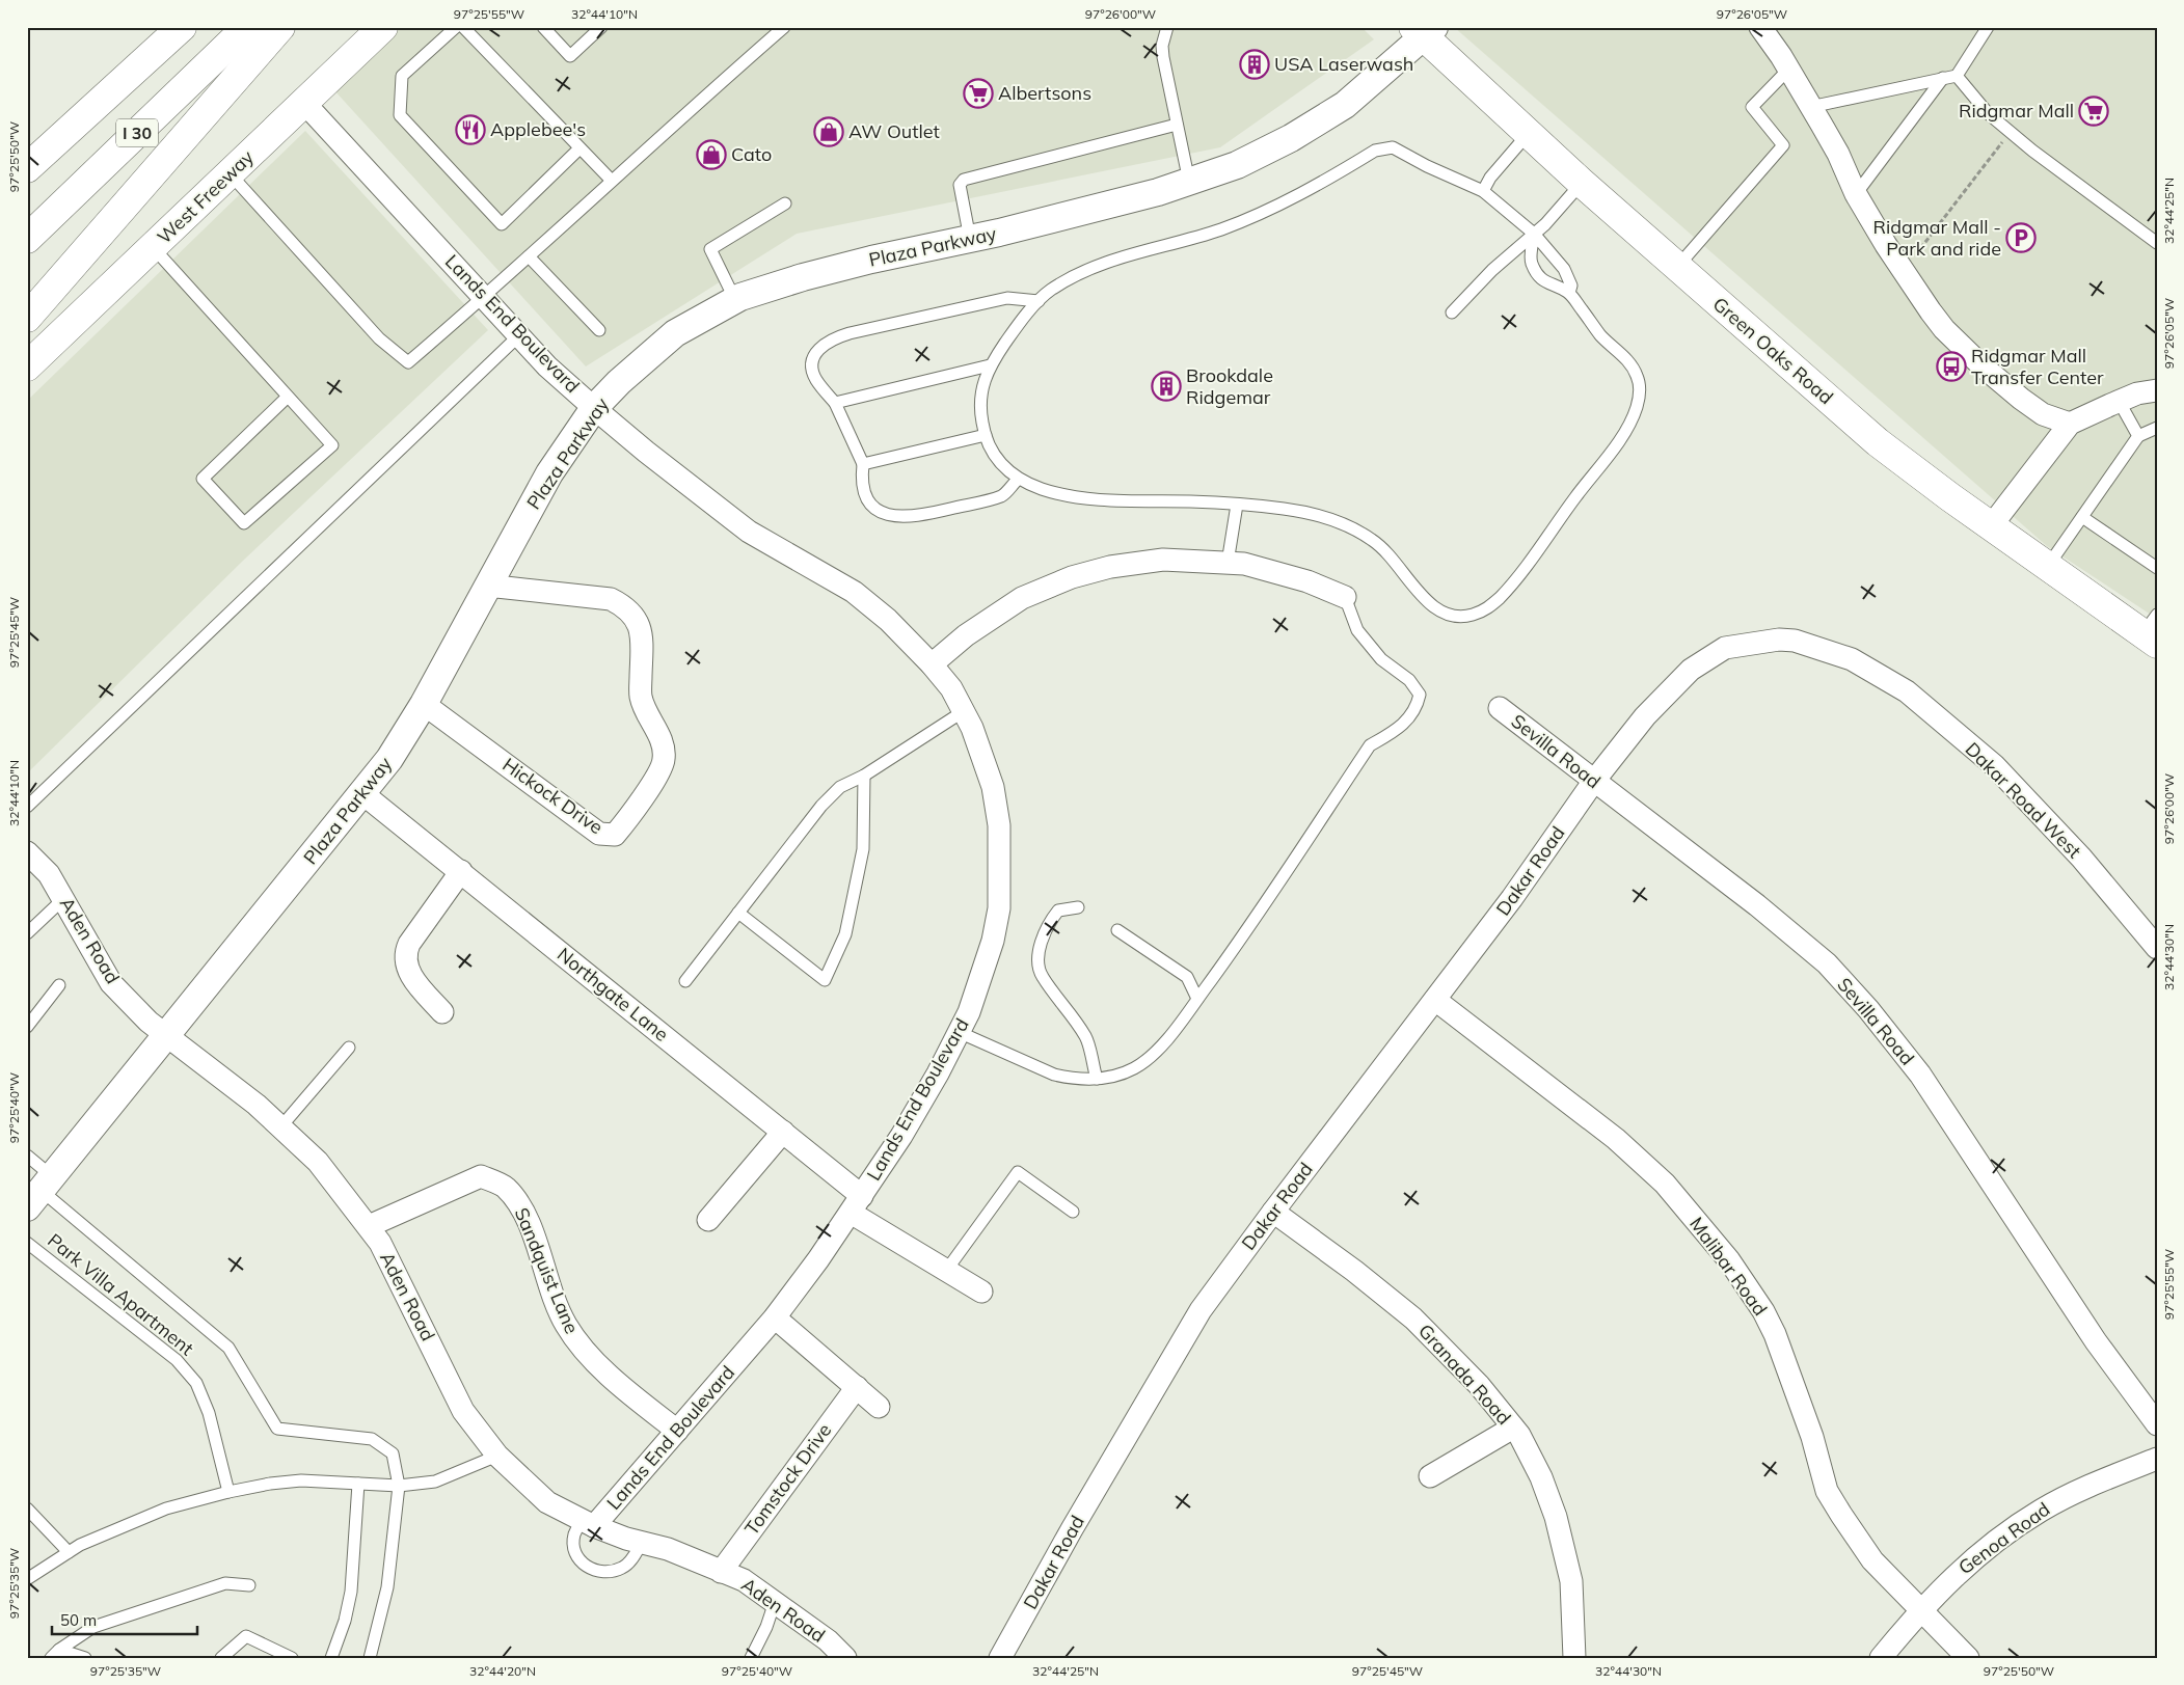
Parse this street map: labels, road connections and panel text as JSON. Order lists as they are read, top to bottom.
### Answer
{
  "streets": {
    "main road": ["I 30", "West Freeway", "Green Oaks Road"],
    "street": [
      "Plaza Parkway",
      "Lands End Boulevard",
      "Sevilla Road",
      "Hickock Drive",
      "Dakar Road West",
      "Dakar Road",
      "Aden Road",
      "Northgate Lane",
      "Malibar Road",
      "Sandquist Lane",
      "Granada Road",
      "Tomstock Drive",
      "Genoa Road"
    ],
    "lane": ["Park Villa Apartment"]
  },
  "crossings": [
    ["West Freeway", "Lands End Boulevard"],
    ["Plaza Parkway", "Lands End Boulevard"],
    ["Plaza Parkway", "Green Oaks Road"],
    ["Plaza Parkway", "Hickock Drive"],
    ["Plaza Parkway", "Aden Road"],
    ["Plaza Parkway", "Northgate Lane"],
    ["Lands End Boulevard", "Aden Road"],
    ["Lands End Boulevard", "Northgate Lane"],
    ["Lands End Boulevard", "Sandquist Lane"],
    ["Sevilla Road", "Dakar Road West"],
    ["Sevilla Road", "Dakar Road"],
    ["Dakar Road West", "Dakar Road"],
    ["Dakar Road", "Malibar Road"],
    ["Dakar Road", "Granada Road"],
    ["Aden Road", "Sandquist Lane"],
    ["Aden Road", "Tomstock Drive"],
    ["Malibar Road", "Genoa Road"]
  ],
  "places": {
    "building": ["USA Laserwash", "Brookdale Ridgemar"],
    "supermarket": ["Albertsons", "Ridgmar Mall"],
    "restaurant": ["Applebee's"],
    "shop": ["AW Outlet", "Cato"],
    "parking": ["Ridgmar Mall - Park and ride"],
    "bus stop": ["Ridgmar Mall Transfer Center"]
  },
  "scale_bar": "50 m",
  "coordinates": [
    "97°25'55\"W",
    "32°44'10\"N",
    "97°26'00\"W",
    "97°26'05\"W",
    "97°25'50\"W",
    "32°44'25\"N",
    "97°25'45\"W",
    "32°44'30\"N",
    "97°25'40\"W",
    "97°25'35\"W",
    "32°44'20\"N"
  ]
}
